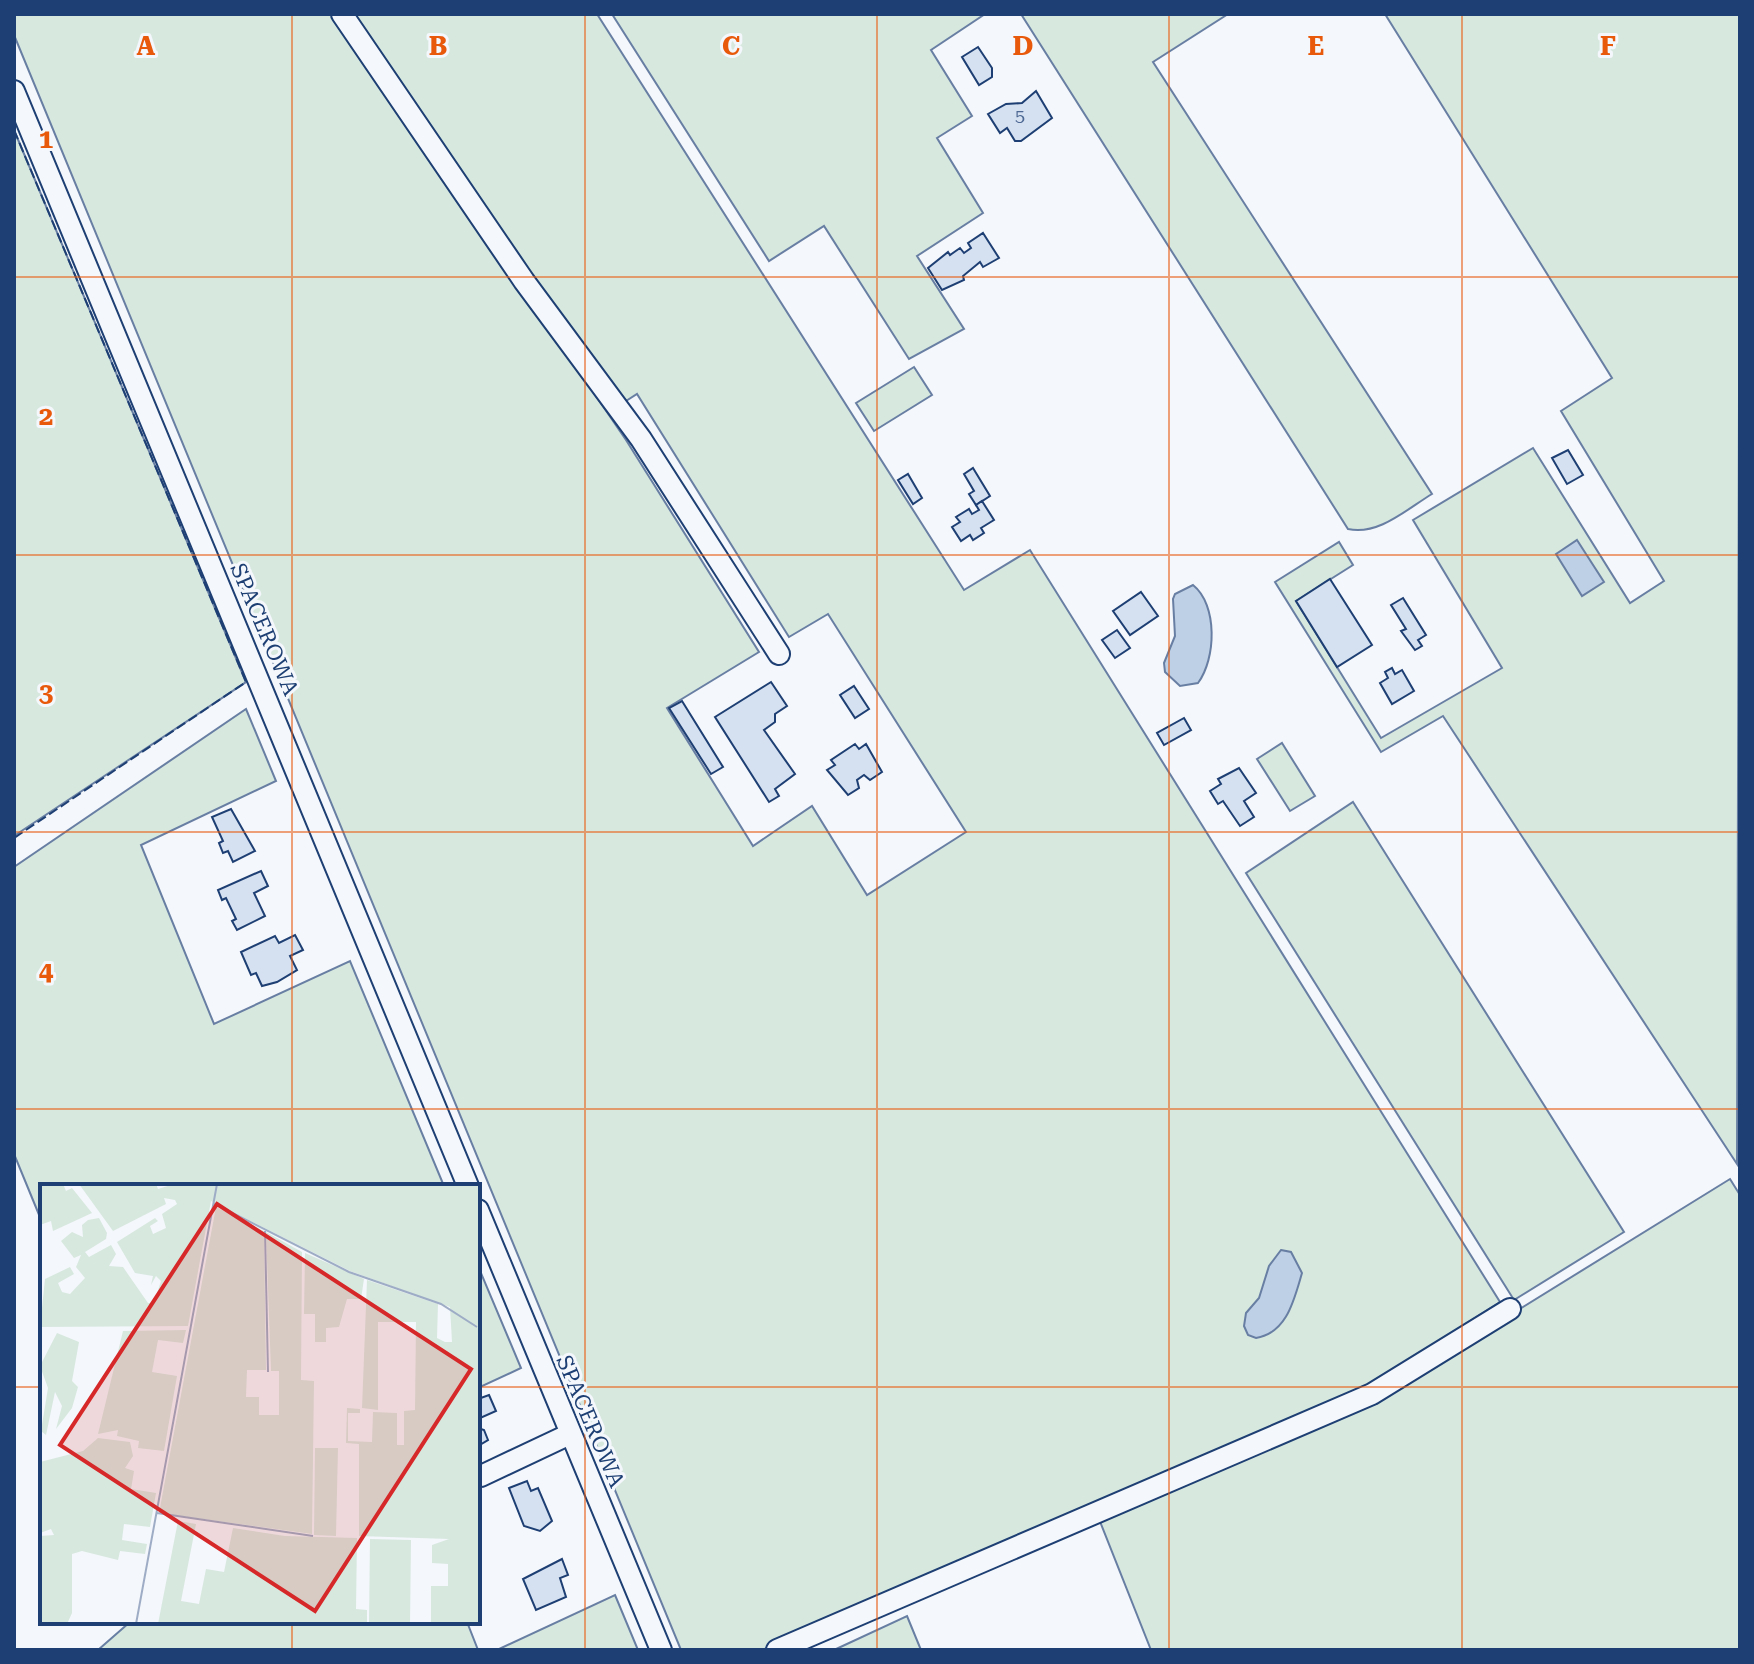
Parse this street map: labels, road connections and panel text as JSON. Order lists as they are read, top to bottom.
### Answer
{
  "streets": {
    "street": ["SPACEROWA"]
  },
  "house_numbers": ["5"],
  "grid": {
    "columns": [
      "A",
      "B",
      "C",
      "D",
      "E",
      "F"
    ],
    "rows": [
      "1",
      "2",
      "3",
      "4"
    ]
  }
}
